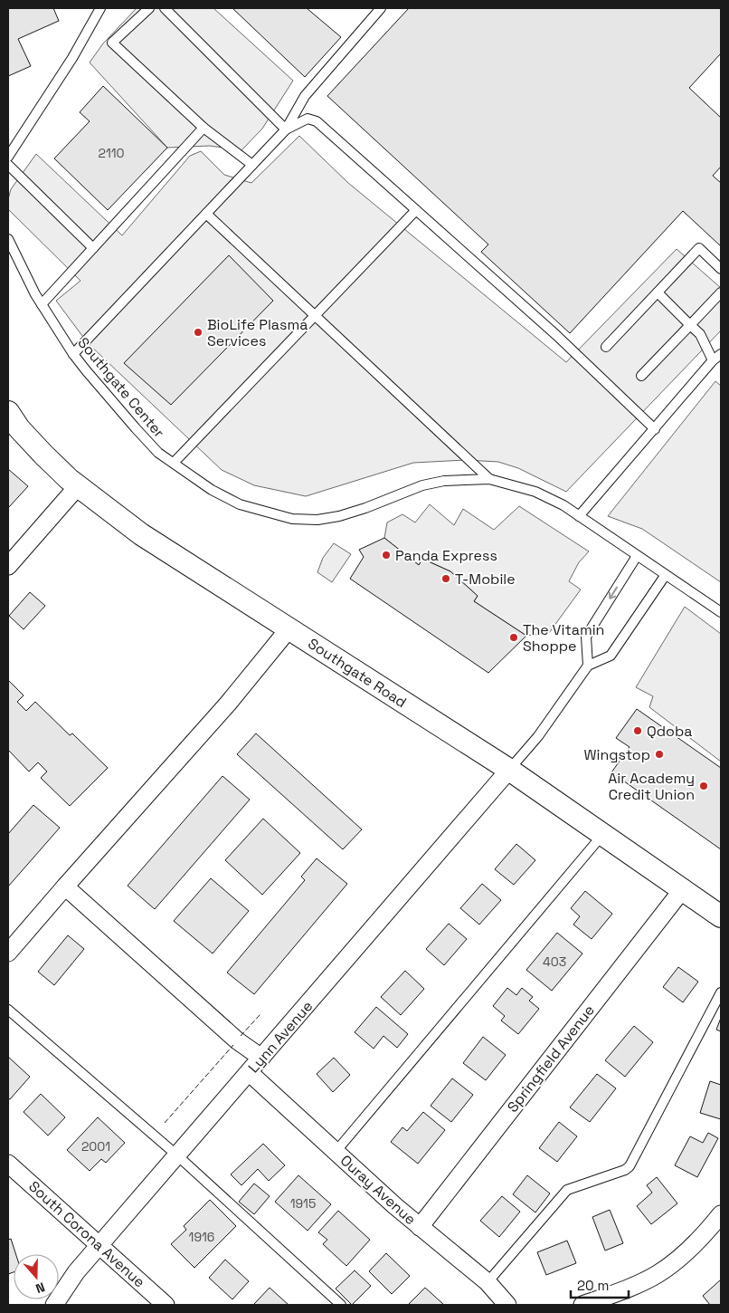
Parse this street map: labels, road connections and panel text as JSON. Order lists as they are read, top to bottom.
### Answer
{
  "streets": {
    "street": [
      "Southgate Road",
      "Lynn Avenue",
      "Springfield Avenue",
      "Ouray Avenue",
      "South Corona Avenue"
    ],
    "lane": ["Southgate Center"]
  },
  "crossings": [
    ["Southgate Road", "Lynn Avenue"],
    ["Southgate Road", "Springfield Avenue"],
    ["Lynn Avenue", "Ouray Avenue"],
    ["Lynn Avenue", "South Corona Avenue"],
    ["Springfield Avenue", "Ouray Avenue"]
  ],
  "places": [
    "BioLife Plasma Services",
    "Panda Express",
    "T-Mobile",
    "The Vitamin Shoppe",
    "Qdoba",
    "Wingstop",
    "Air Academy Credit Union"
  ],
  "house_numbers": [
    "2110",
    "403",
    "2001",
    "1915",
    "1916"
  ],
  "scale_bar": "20 m",
  "north": "bottom"
}
